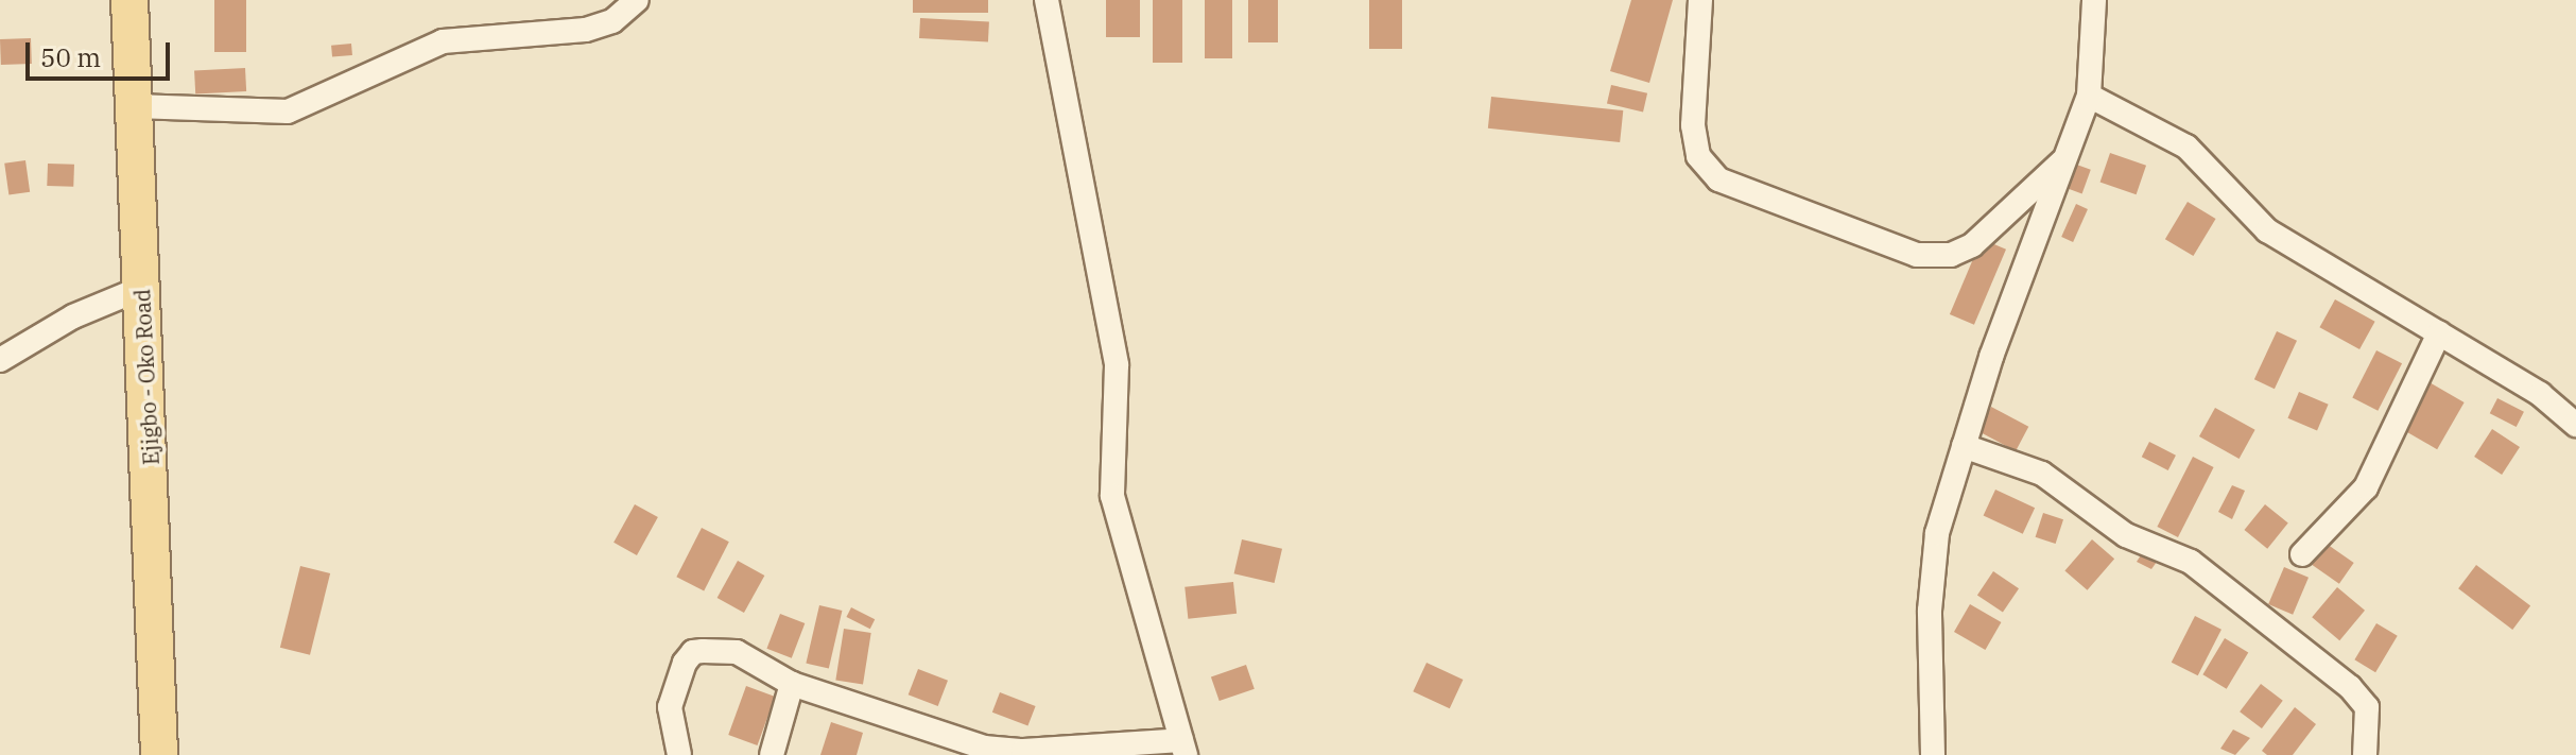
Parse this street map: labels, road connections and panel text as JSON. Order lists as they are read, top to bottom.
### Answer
{
  "streets": {
    "main road": ["Ejigbo - Oko Road"]
  },
  "scale_bar": "50 m"
}
